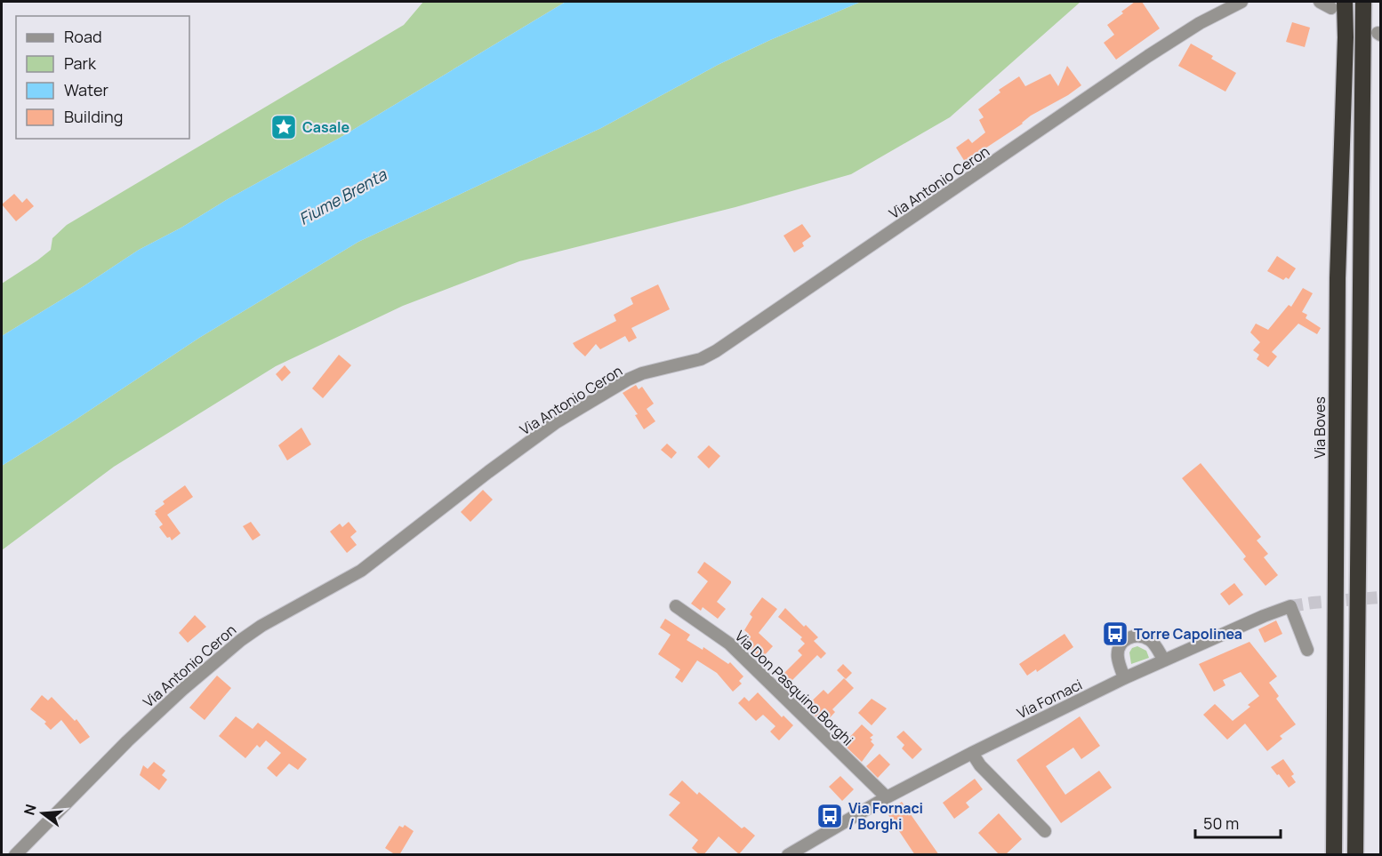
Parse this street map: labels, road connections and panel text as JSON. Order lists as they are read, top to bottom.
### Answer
{
  "streets": {
    "highway": ["Via Boves"],
    "street": ["Via Antonio Ceron", "Via Don Pasquino Borghi", "Via Fornaci"]
  },
  "crossings": [
    ["Via Don Pasquino Borghi", "Via Fornaci"]
  ],
  "water": ["Fiume Brenta"],
  "places": {
    "place": ["Casale"],
    "bus stop": ["Torre Capolinea", "Via Fornaci / Borghi"]
  },
  "legend": [
    "Road",
    "Park",
    "Water",
    "Building"
  ],
  "scale_bar": "50 m",
  "north": "left"
}
